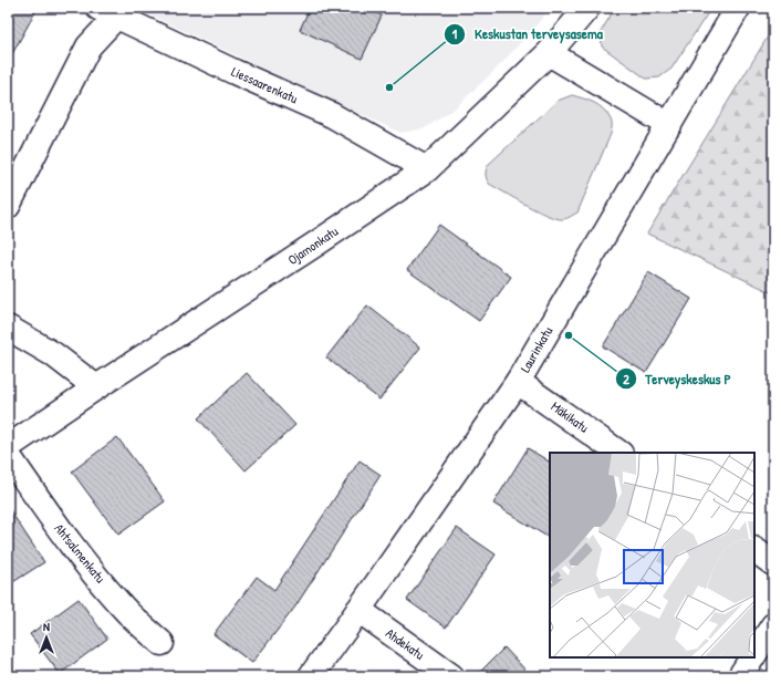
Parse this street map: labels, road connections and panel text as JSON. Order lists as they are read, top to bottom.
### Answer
{
  "streets": {
    "street": [
      "Liessaarenkatu",
      "Ojamonkatu",
      "Laurinkatu",
      "Mäkikatu",
      "Ahtsalmenkatu",
      "Ahdekatu"
    ]
  },
  "crossings": [
    ["Liessaarenkatu", "Ojamonkatu"],
    ["Laurinkatu", "Mäkikatu"],
    ["Laurinkatu", "Ahdekatu"]
  ],
  "places": ["Keskustan terveysasema", "Terveyskeskus P"],
  "north": "top"
}
